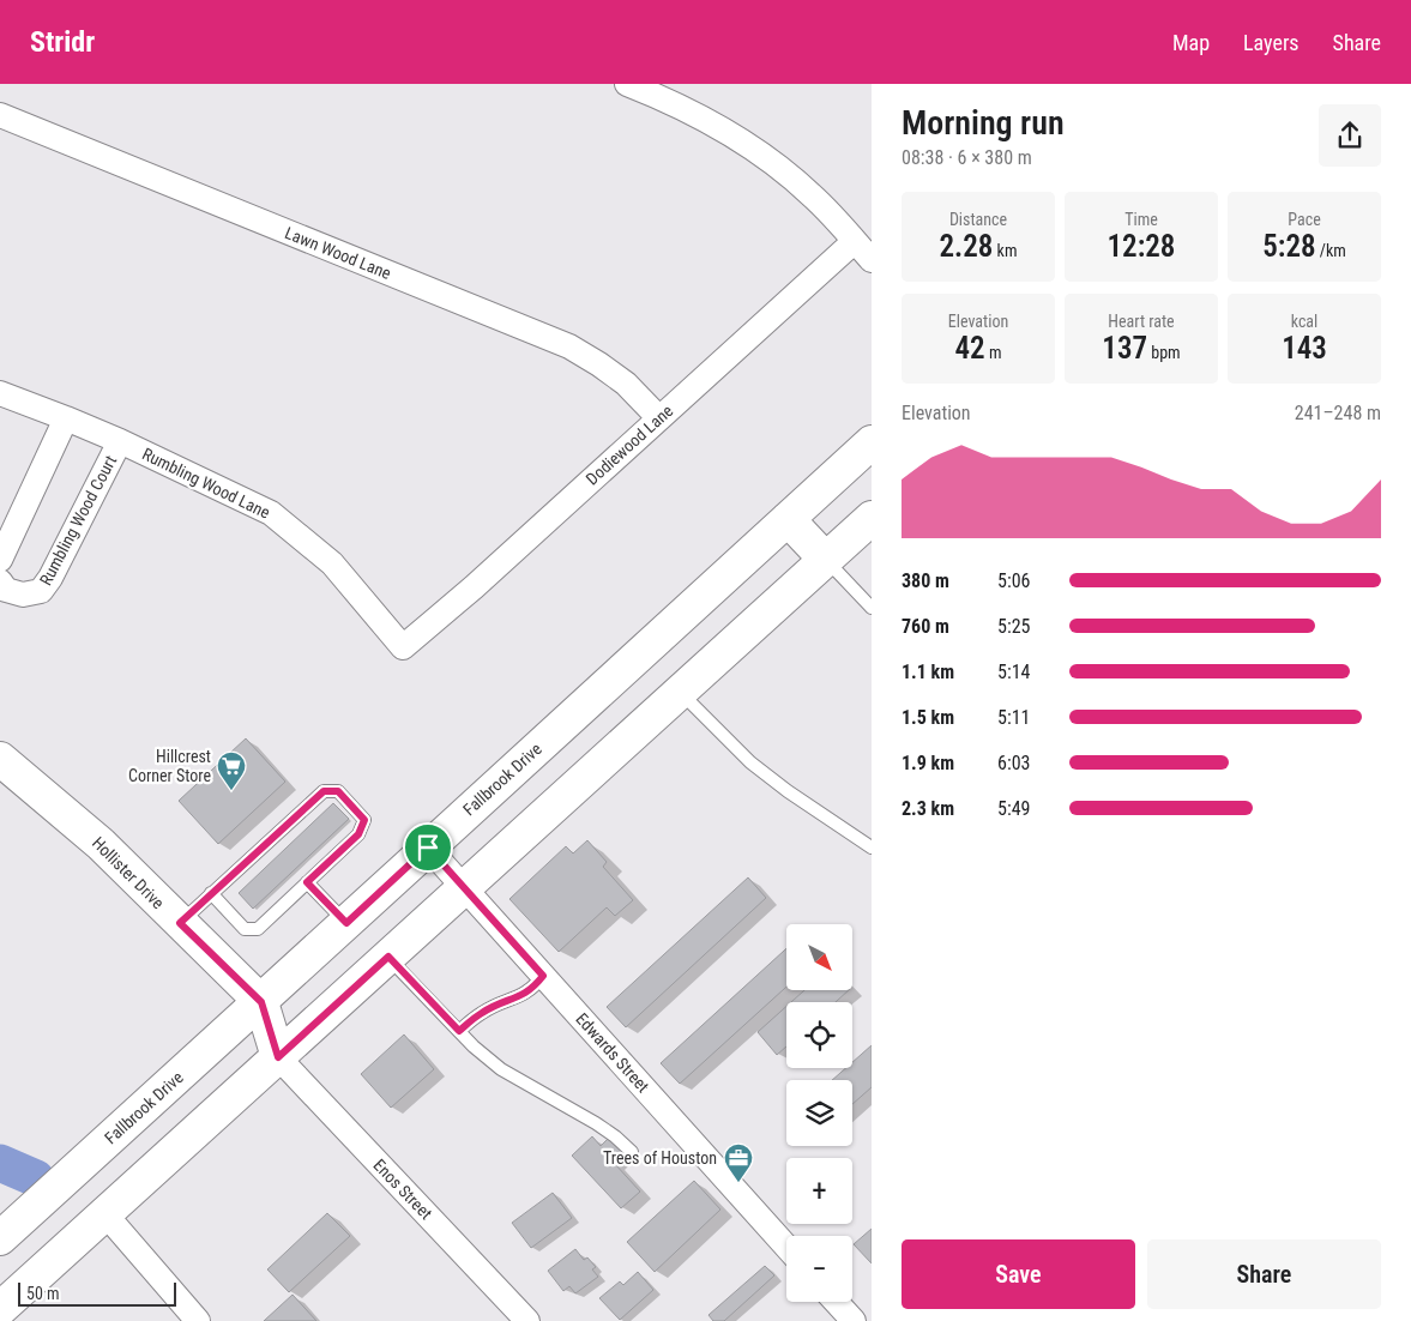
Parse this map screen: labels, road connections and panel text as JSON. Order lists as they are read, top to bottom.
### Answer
{
  "streets": {
    "main road": ["Fallbrook Drive", "Hollister Drive"],
    "street": [
      "Lawn Wood Lane",
      "Dodiewood Lane",
      "Rumbling Wood Lane",
      "Rumbling Wood Court",
      "Edwards Street",
      "Enos Street"
    ]
  },
  "crossings": [
    ["Lawn Wood Lane", "Dodiewood Lane"],
    ["Dodiewood Lane", "Rumbling Wood Lane"],
    ["Rumbling Wood Lane", "Rumbling Wood Court"],
    ["Fallbrook Drive", "Hollister Drive"],
    ["Fallbrook Drive", "Edwards Street"],
    ["Hollister Drive", "Enos Street"]
  ],
  "places": {
    "supermarket": ["Hillcrest Corner Store"],
    "office": ["Trees of Houston"]
  },
  "scale_bar": "50 m",
  "north": "bottom right",
  "page": {
    "header": "Stridr",
    "nav": ["Map", "Layers", "Share"],
    "heading": ["Morning run", "08:38 · 6 × 380 m"],
    "stats": [
      ["Distance", "2.28 km"],
      ["Time", "12:28"],
      ["Pace", "5:28 /km"],
      ["Elevation", "42 m"],
      ["Heart rate", "137 bpm"],
      ["kcal", "143"]
    ],
    "chart": ["Elevation", "241–248 m"],
    "list": [
      {
        "name": "380 m",
        "note": "5:06"
      },
      {
        "name": "760 m",
        "note": "5:25"
      },
      {
        "name": "1.1 km",
        "note": "5:14"
      },
      {
        "name": "1.5 km",
        "note": "5:11"
      },
      {
        "name": "1.9 km",
        "note": "6:03"
      },
      {
        "name": "2.3 km",
        "note": "5:49"
      }
    ],
    "map_buttons": ["+", "−"],
    "buttons": ["Save", "Share"],
    "scale": "50 m"
  }
}
